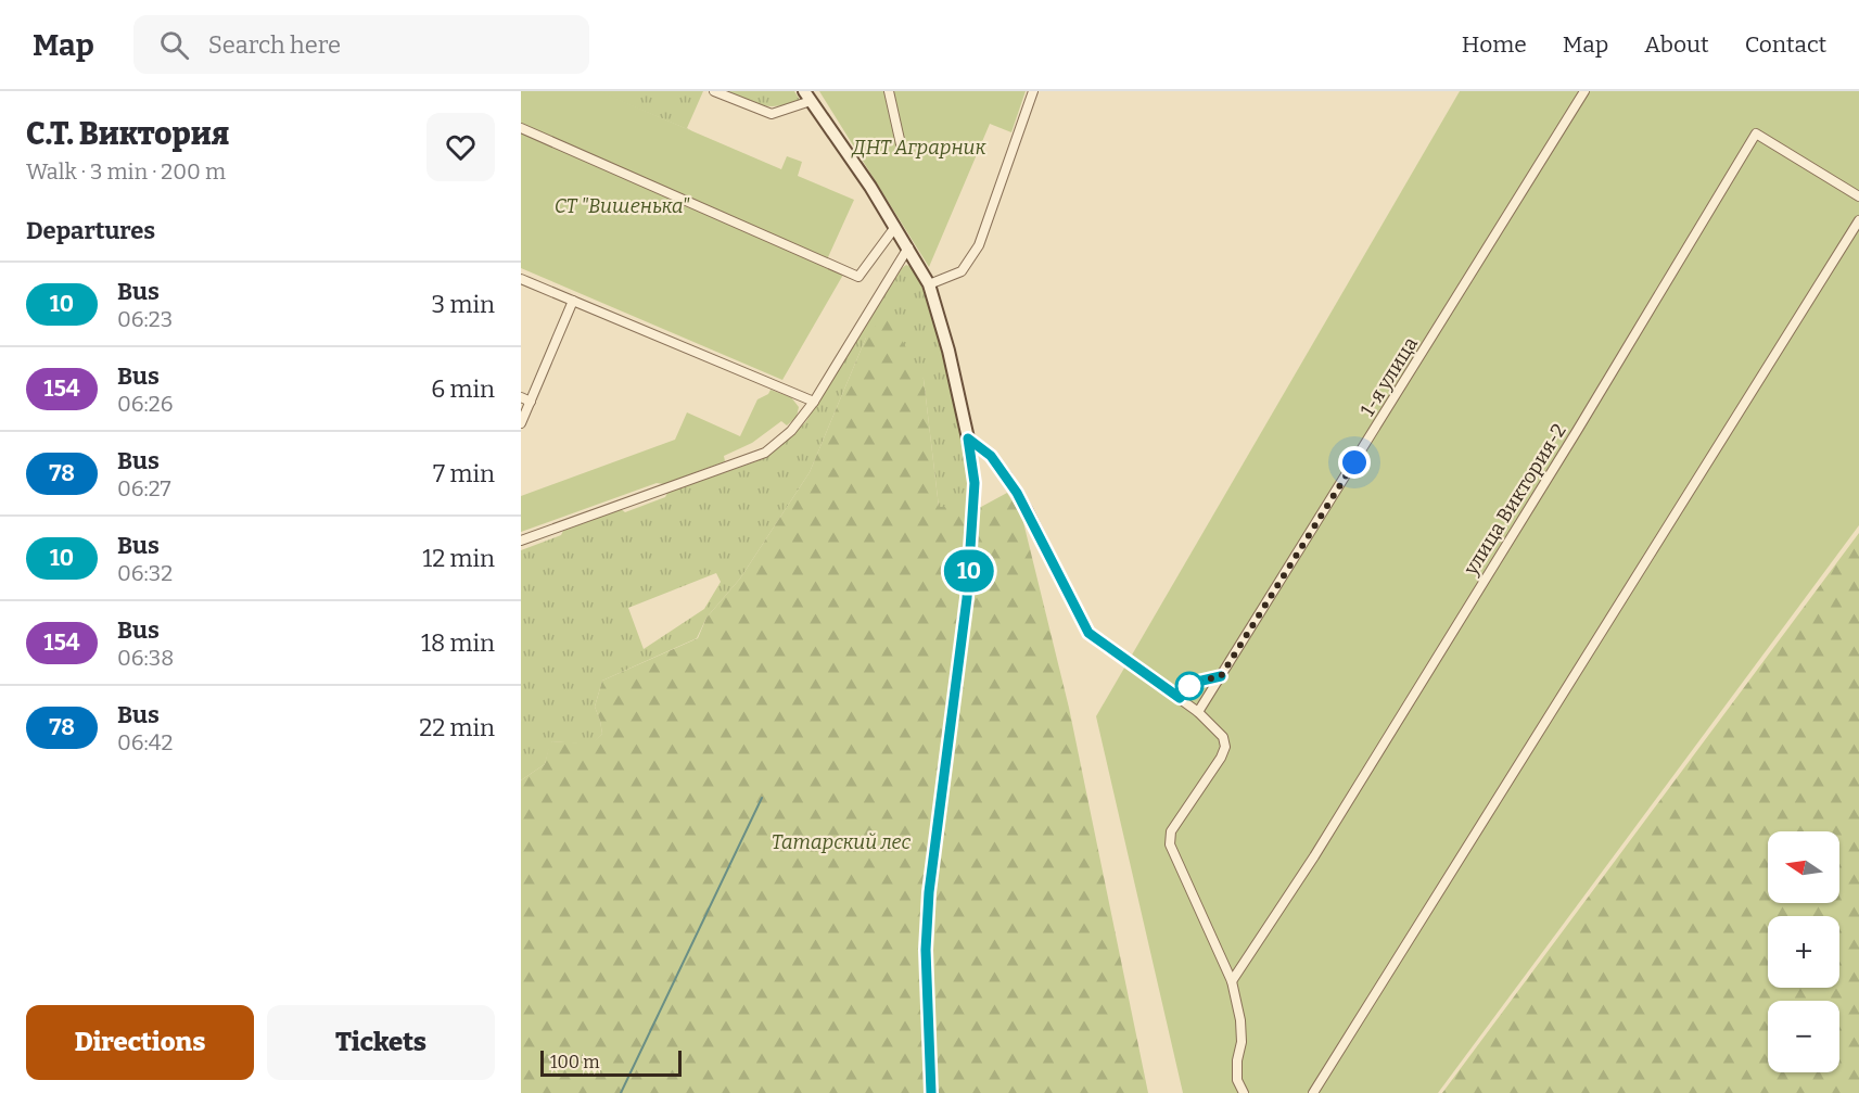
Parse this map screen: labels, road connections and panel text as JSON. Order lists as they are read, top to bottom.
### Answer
{
  "streets": {
    "street": ["1-я улица", "улица Виктория-2"]
  },
  "parks": ["ДНТ Аграрник", "СТ \"Вишенька\"", "Татарский лес"],
  "lines": ["bus line 10"],
  "scale_bar": "100 m",
  "north": "left",
  "page": {
    "header": "Map",
    "search": "Search here",
    "nav": [
      "Home",
      "Map",
      "About",
      "Contact"
    ],
    "heading": [
      ["С.Т. Виктория", "Walk · 3 min · 200 m"],
      "Departures"
    ],
    "on_map": "10",
    "list": [
      {
        "mark": "10",
        "name": "Bus",
        "note": "06:23",
        "value": "3 min"
      },
      {
        "mark": "154",
        "name": "Bus",
        "note": "06:26",
        "value": "6 min"
      },
      {
        "mark": "78",
        "name": "Bus",
        "note": "06:27",
        "value": "7 min"
      },
      {
        "mark": "10",
        "name": "Bus",
        "note": "06:32",
        "value": "12 min"
      },
      {
        "mark": "154",
        "name": "Bus",
        "note": "06:38",
        "value": "18 min"
      },
      {
        "mark": "78",
        "name": "Bus",
        "note": "06:42",
        "value": "22 min"
      }
    ],
    "map_buttons": ["+", "−"],
    "buttons": ["Directions", "Tickets"],
    "scale": "100 m"
  }
}
